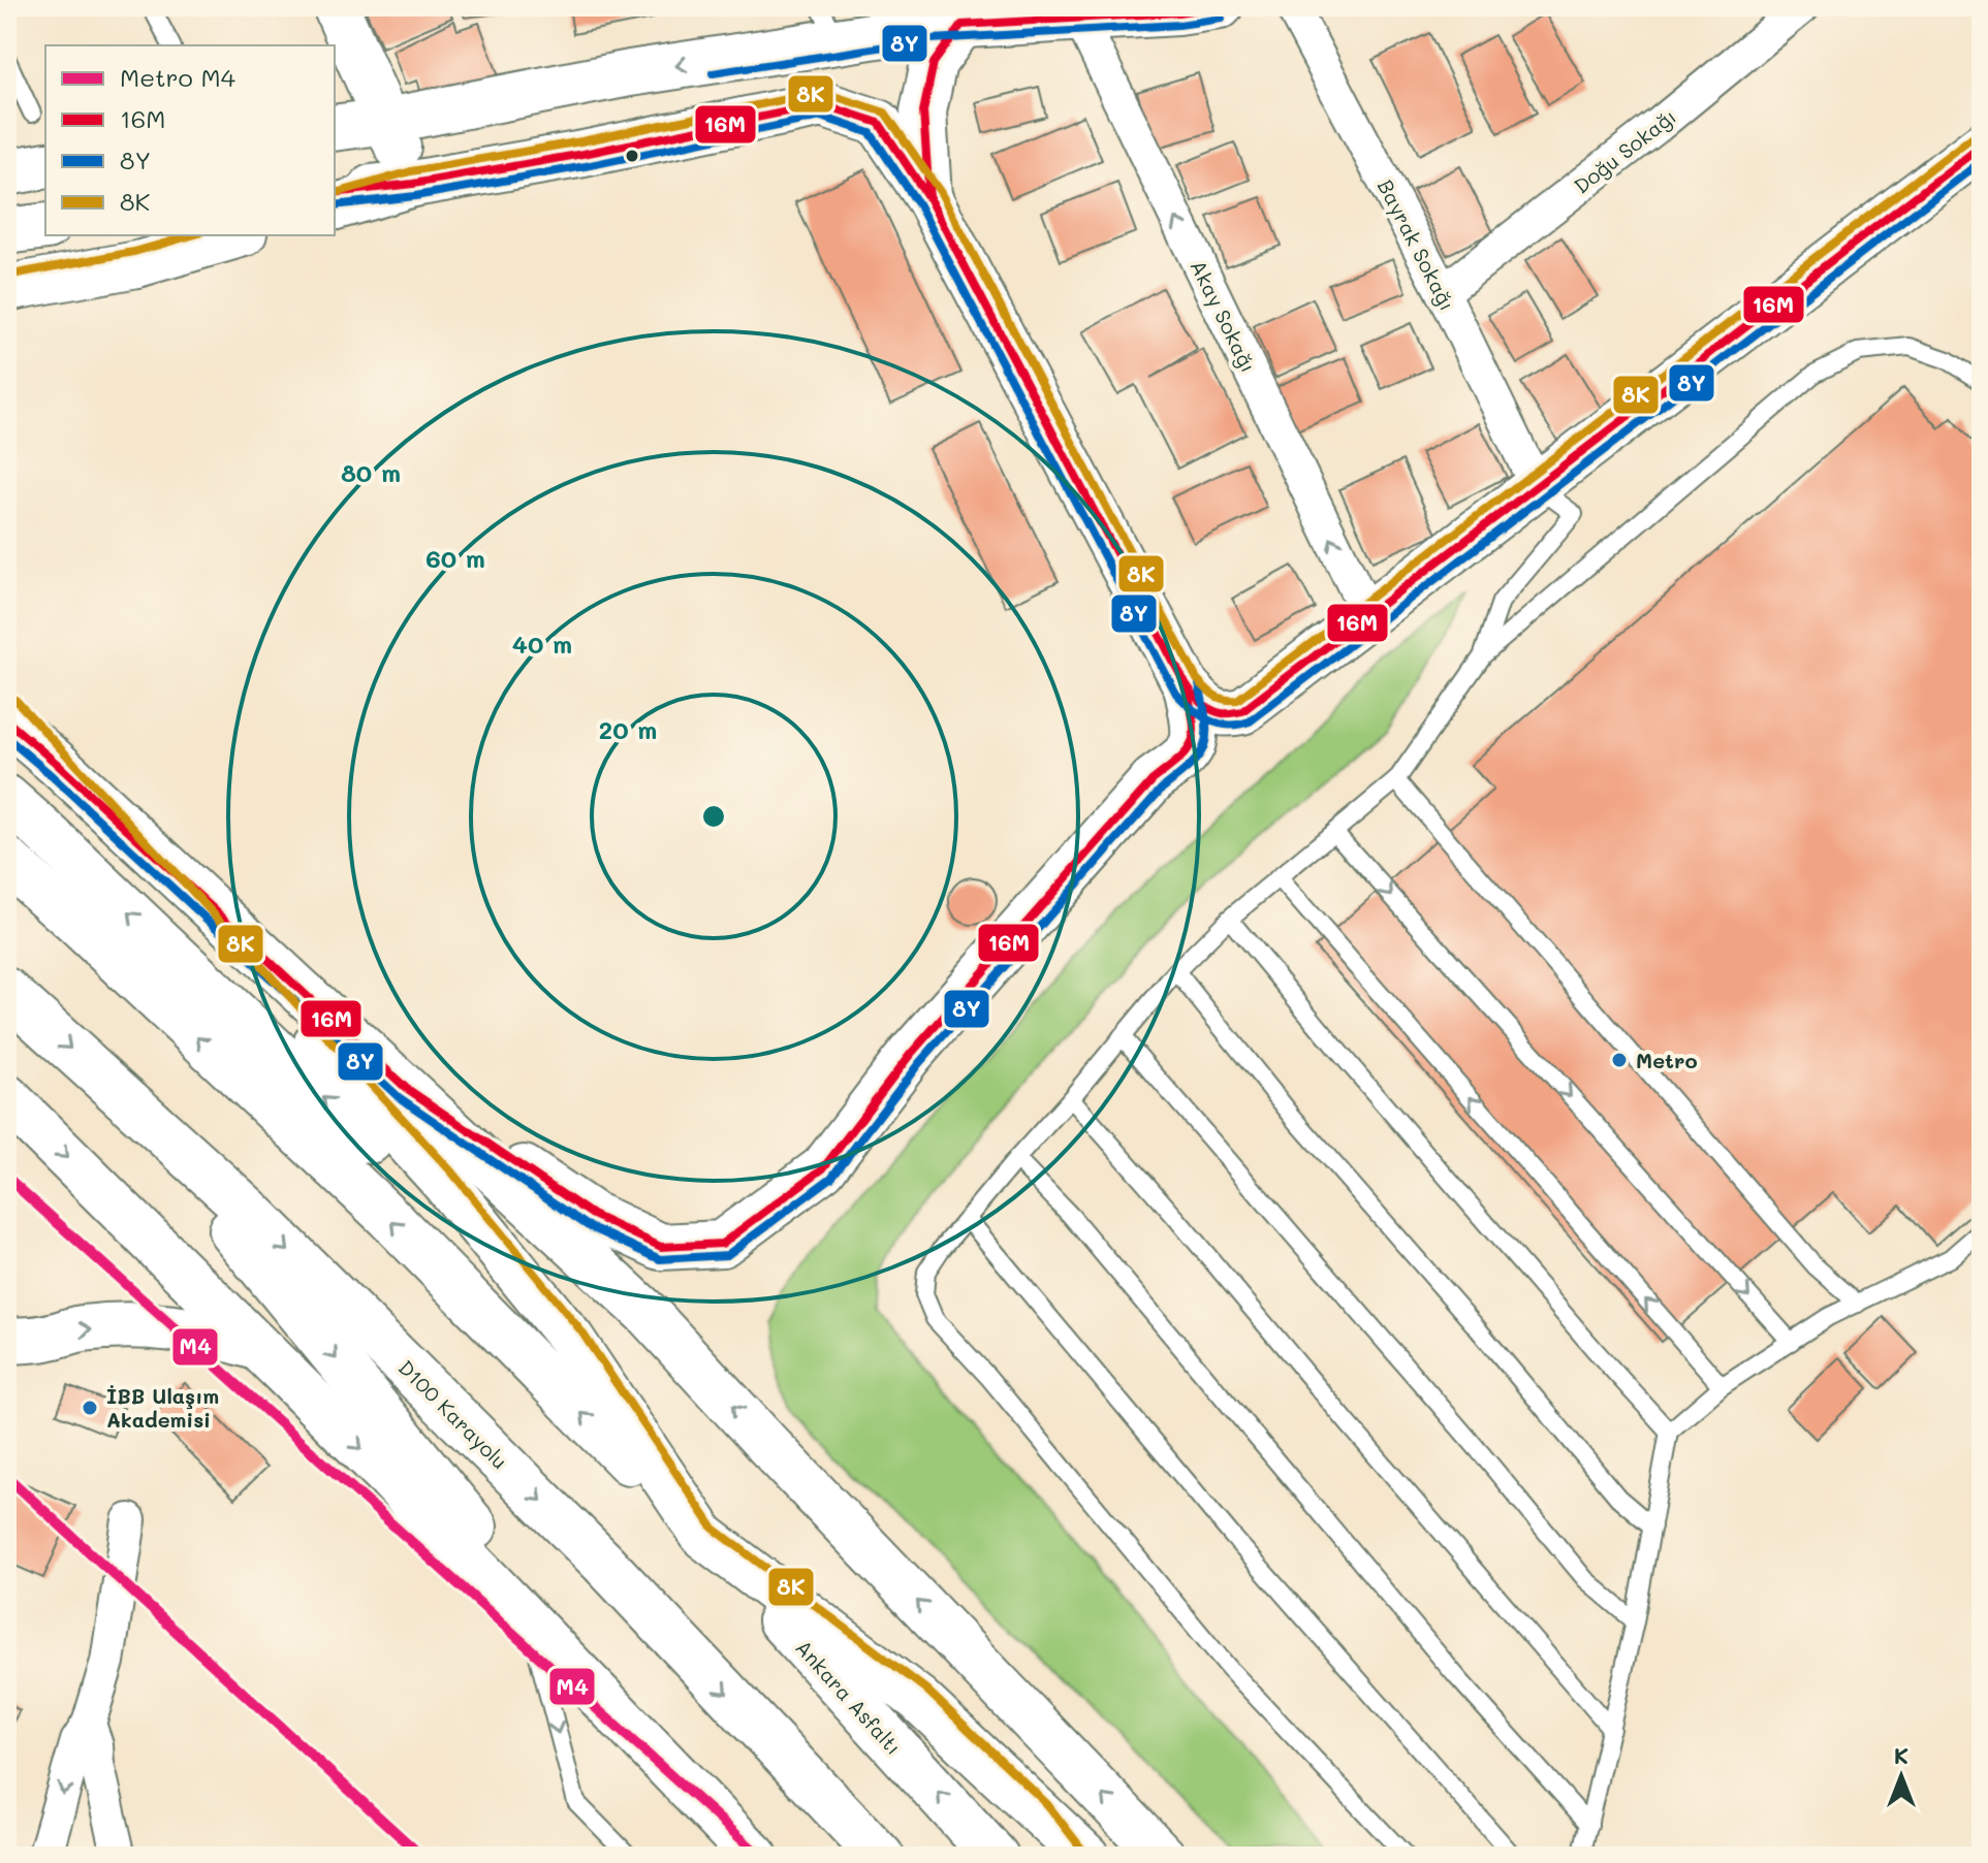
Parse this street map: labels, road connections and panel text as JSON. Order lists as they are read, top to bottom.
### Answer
{
  "streets": {
    "main road": ["D100 Karayolu", "Ankara Asfaltı"],
    "street": ["Doğu Sokağı", "Bayrak Sokağı", "Akay Sokağı"]
  },
  "crossings": [
    ["Doğu Sokağı", "Bayrak Sokağı"]
  ],
  "one_way": ["Akay Sokağı"],
  "places": ["Metro", "İBB Ulaşım Akademisi"],
  "lines": [
    "transit line 16M",
    "transit line 8Y",
    "transit line 8K",
    "metro line M4"
  ],
  "legend": [
    "Metro M4",
    "16M",
    "8Y",
    "8K"
  ],
  "north": "top",
  "rings": [
    "80 m",
    "60 m",
    "40 m",
    "20 m"
  ]
}
